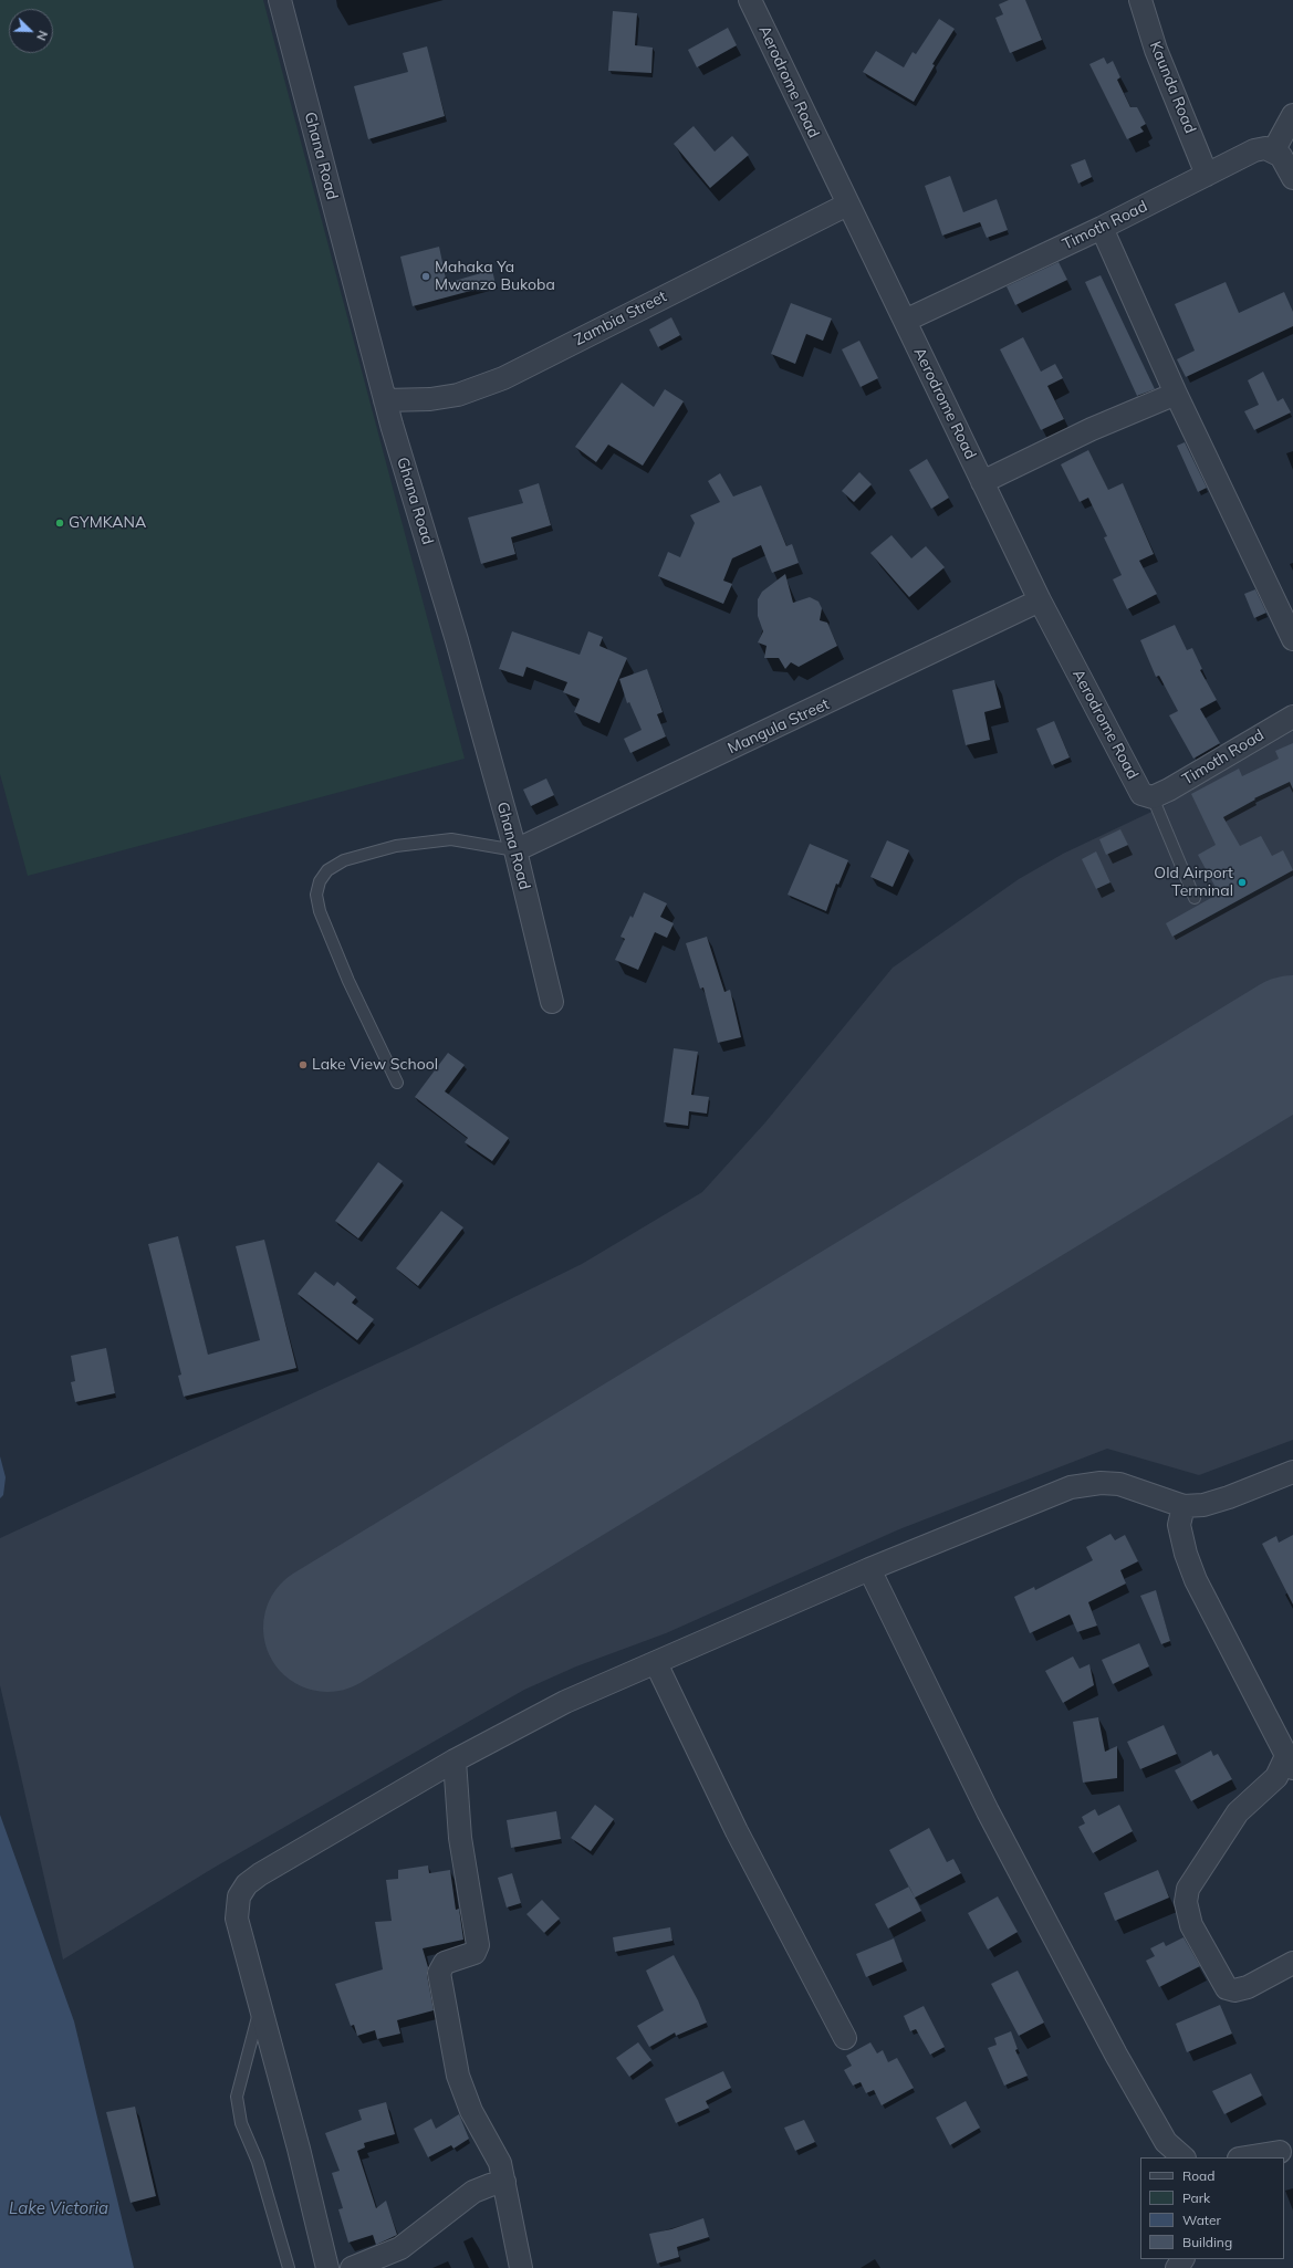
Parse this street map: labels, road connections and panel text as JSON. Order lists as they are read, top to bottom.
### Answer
{
  "streets": {
    "street": [
      "Aerodrome Road",
      "Kaunda Road",
      "Ghana Road",
      "Timoth Road",
      "Zambia Street",
      "Mangula Street"
    ]
  },
  "crossings": [
    ["Aerodrome Road", "Timoth Road"],
    ["Aerodrome Road", "Zambia Street"],
    ["Aerodrome Road", "Mangula Street"],
    ["Kaunda Road", "Timoth Road"],
    ["Ghana Road", "Zambia Street"],
    ["Ghana Road", "Mangula Street"]
  ],
  "water": ["Lake Victoria"],
  "places": [
    "Mahaka Ya Mwanzo Bukoba",
    "GYMKANA",
    "Old Airport Terminal",
    "Lake View School"
  ],
  "legend": [
    "Road",
    "Park",
    "Water",
    "Building"
  ],
  "north": "bottom right"
}
